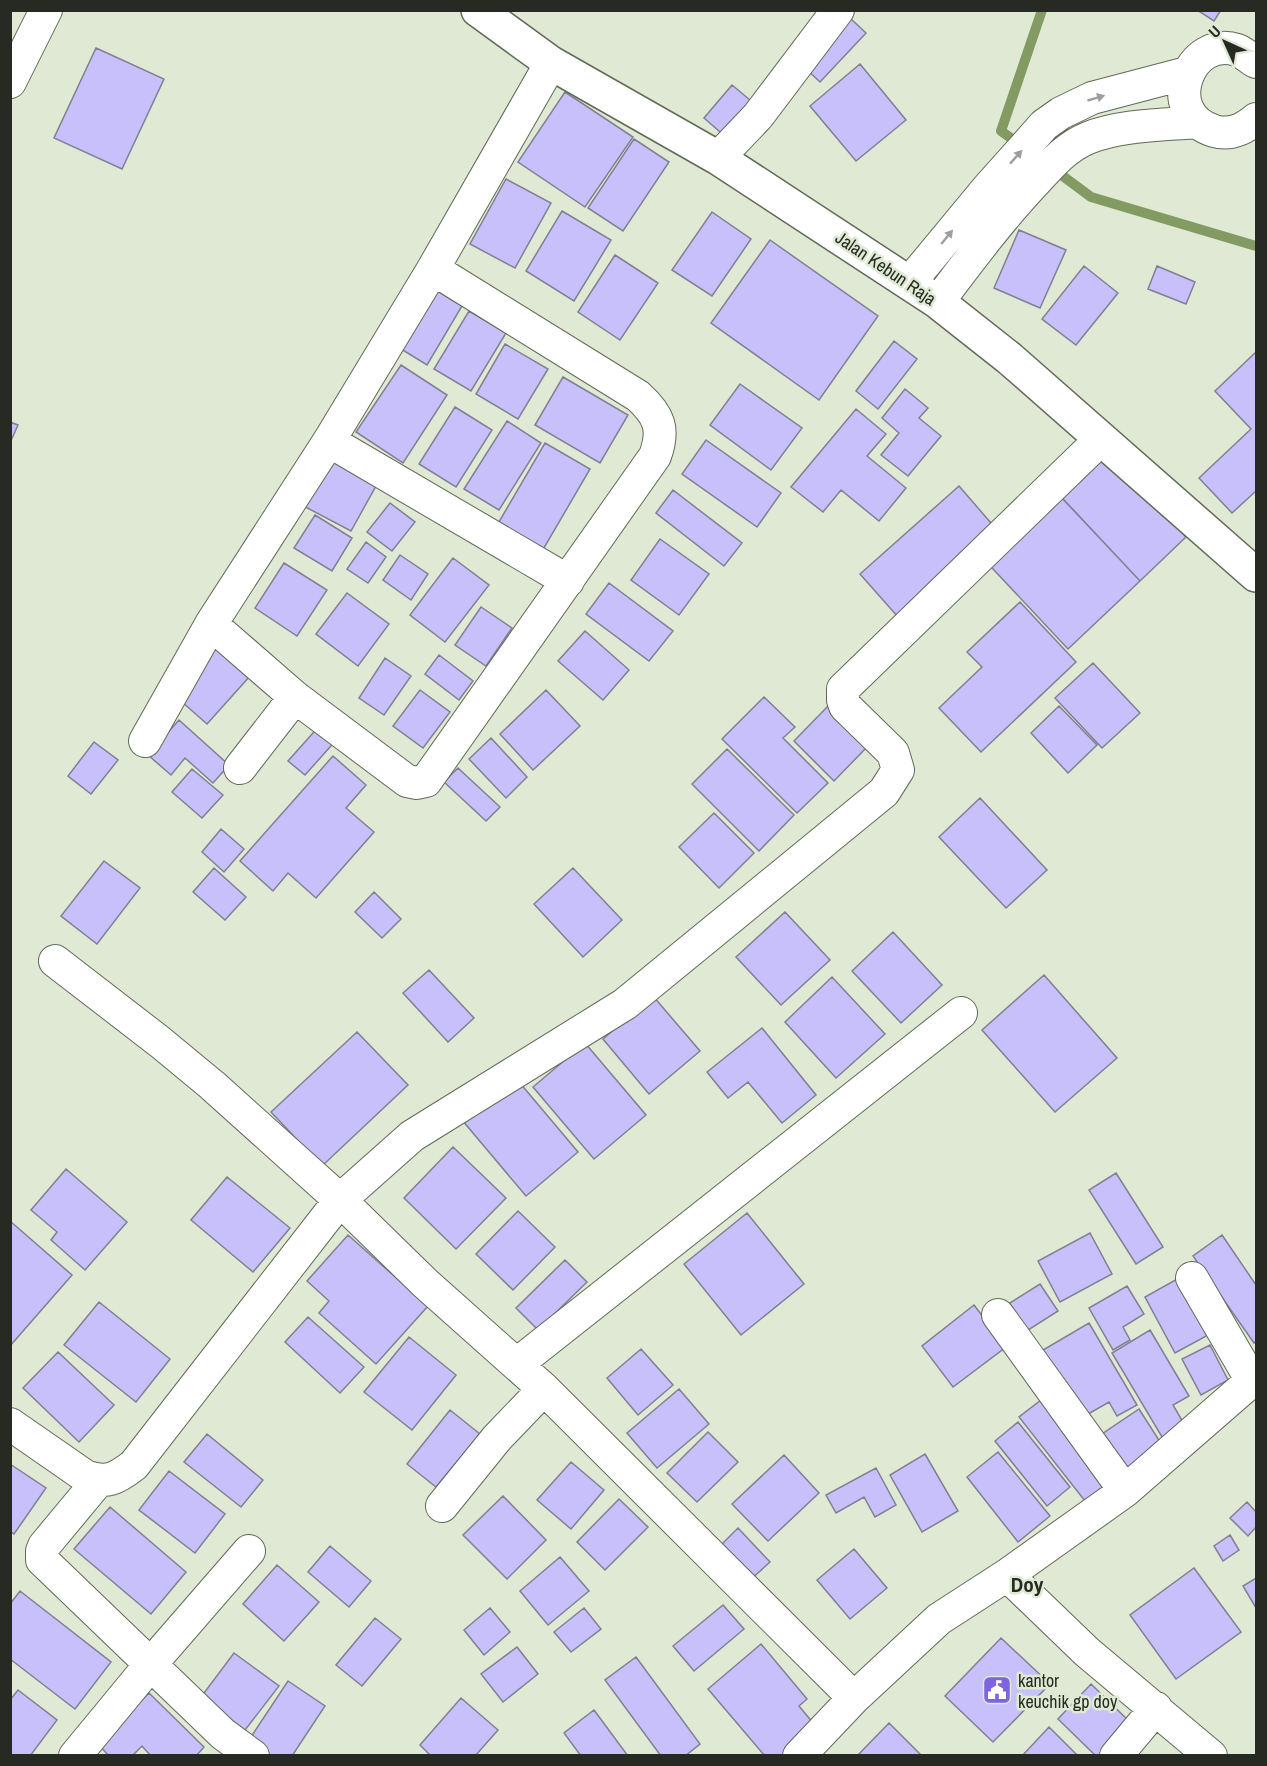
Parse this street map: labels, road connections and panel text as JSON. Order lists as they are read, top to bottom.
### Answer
{
  "streets": {
    "street": ["Jalan Kebun Raja"]
  },
  "districts": ["Doy"],
  "places": {
    "public building": ["kantor keuchik gp doy"]
  },
  "north": "top left"
}
